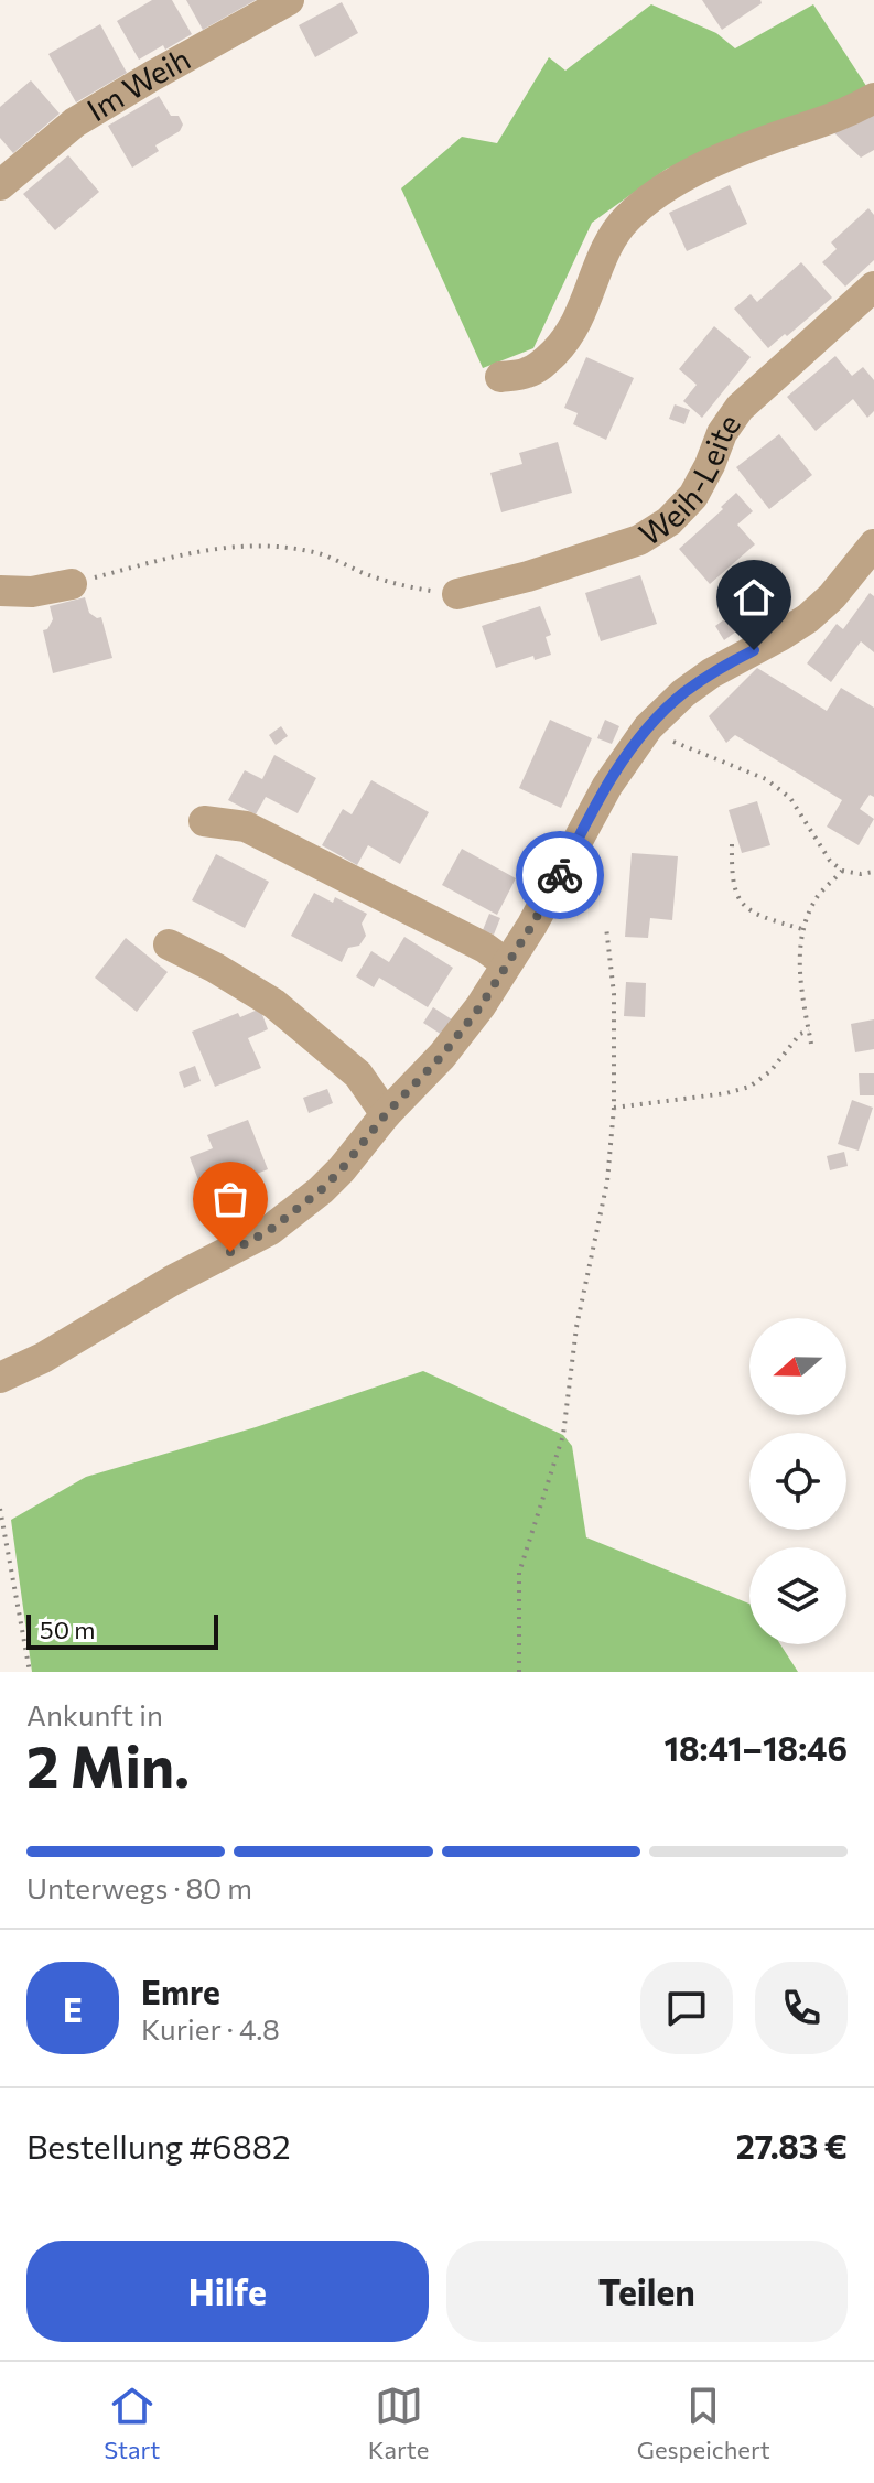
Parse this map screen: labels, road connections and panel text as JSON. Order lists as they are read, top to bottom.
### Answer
{
  "streets": {
    "street": ["Im Weih", "Weih-Leite"]
  },
  "scale_bar": "50 m",
  "north": "left",
  "page": {
    "scale": "50 m",
    "heading": ["2 Min.", "Ankunft in", "18:41–18:46"],
    "panel": [
      "Emre",
      "Kurier · 4.8",
      "Bestellung #6882",
      "27.83 €"
    ],
    "bar": "Unterwegs · 80 m",
    "round": "E",
    "buttons": ["Hilfe", "Teilen"],
    "tabs": ["Start", "Karte", "Gespeichert"]
  }
}
